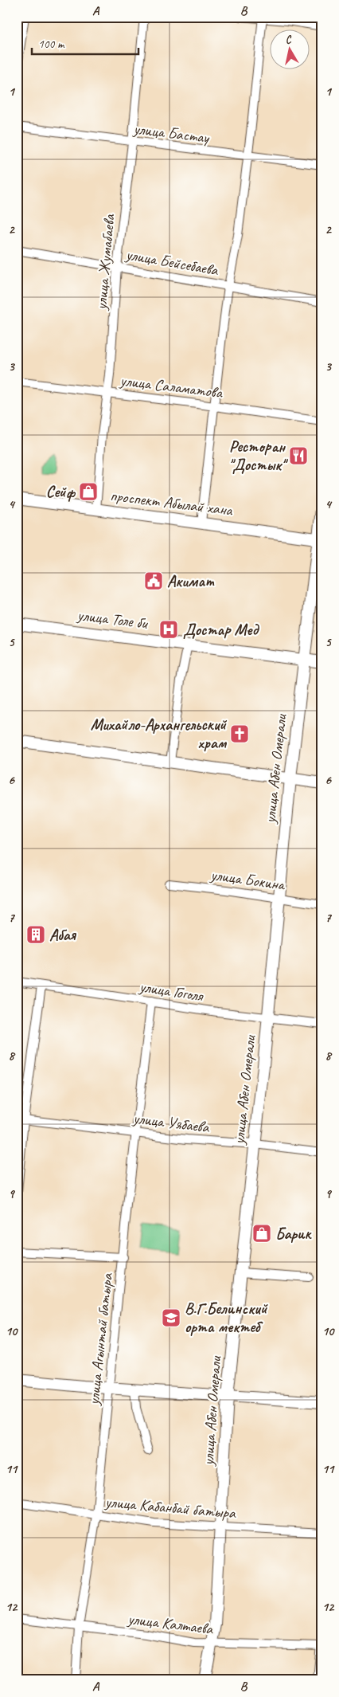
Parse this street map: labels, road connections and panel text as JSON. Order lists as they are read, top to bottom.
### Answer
{
  "streets": {
    "main road": ["проспект Абылай хана", "улица Толе би", "улица Абен Омерали"],
    "street": [
      "улица Бастау",
      "улица Жумабаева",
      "улица Бейсебаева",
      "улица Саламатова",
      "улица Бокина",
      "улица Гоголя",
      "улица Уябаева",
      "улица Агынтай батыра",
      "улица Кабанбай батыра",
      "улица Калтаева"
    ]
  },
  "crossings": [
    ["улица Бастау", "улица Жумабаева"],
    ["улица Жумабаева", "улица Бейсебаева"],
    ["улица Жумабаева", "улица Саламатова"],
    ["улица Жумабаева", "проспект Абылай хана"],
    ["проспект Абылай хана", "улица Абен Омерали"],
    ["улица Толе би", "улица Абен Омерали"],
    ["улица Абен Омерали", "улица Бокина"],
    ["улица Абен Омерали", "улица Гоголя"],
    ["улица Абен Омерали", "улица Уябаева"],
    ["улица Абен Омерали", "улица Кабанбай батыра"],
    ["улица Абен Омерали", "улица Калтаева"],
    ["улица Гоголя", "улица Агынтай батыра"],
    ["улица Уябаева", "улица Агынтай батыра"],
    ["улица Агынтай батыра", "улица Кабанбай батыра"],
    ["улица Агынтай батыра", "улица Калтаева"]
  ],
  "places": {
    "restaurant": ["Ресторан \"Достык\""],
    "shop": ["Сейф", "Барик"],
    "public building": ["Акимат"],
    "hospital": ["Достар Мед"],
    "church": ["Михайло-Архангельский храм"],
    "building": ["Абая"],
    "school or university": ["В.Г.Белинский орта мектеб"]
  },
  "scale_bar": "100 m",
  "north": "top",
  "grid": {
    "columns": ["A", "B"],
    "rows": [
      "1",
      "2",
      "3",
      "4",
      "5",
      "6",
      "7",
      "8",
      "9",
      "10",
      "11",
      "12"
    ]
  }
}
